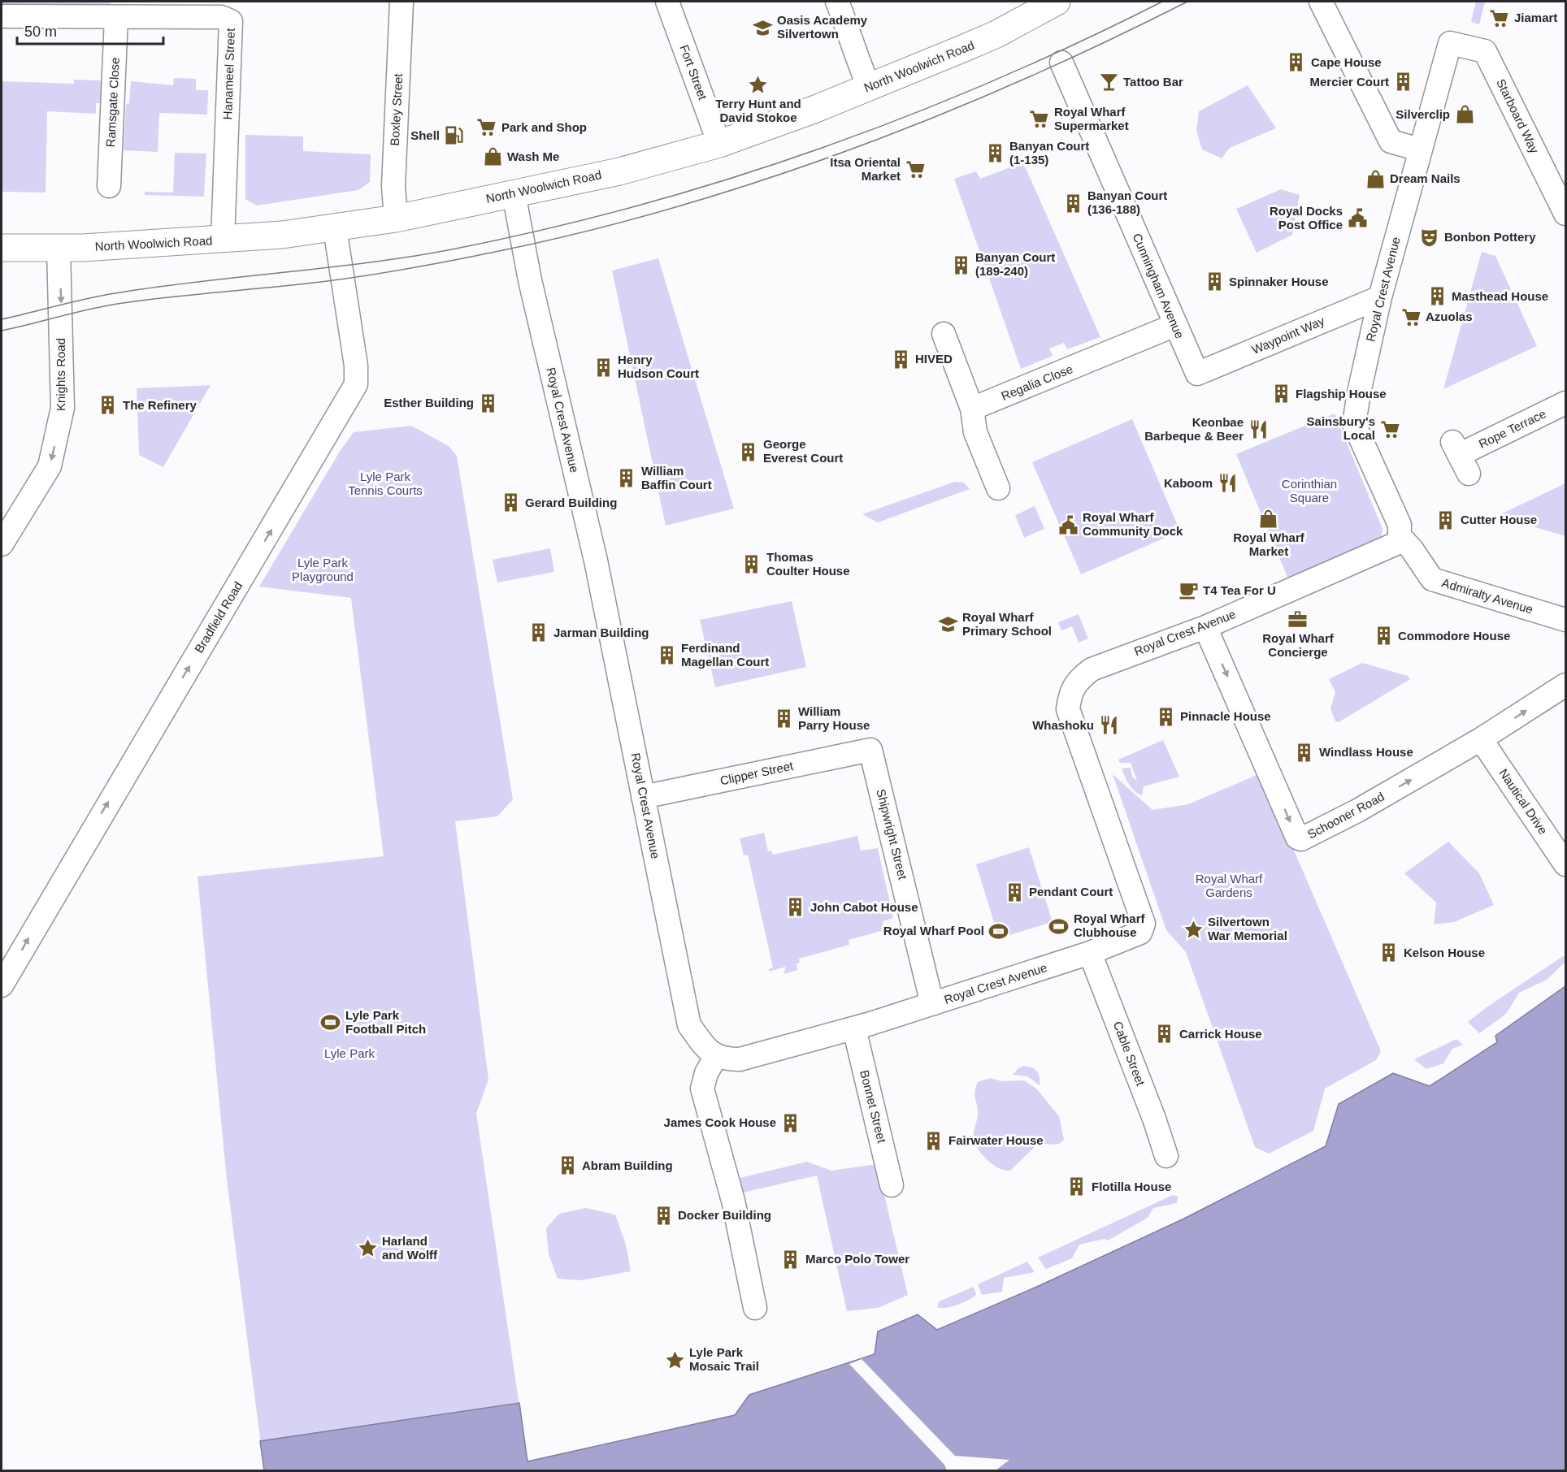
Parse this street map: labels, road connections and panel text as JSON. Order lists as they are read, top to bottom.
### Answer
{
  "streets": {
    "main road": ["North Woolwich Road"],
    "street": [
      "Fort Street",
      "Hanameel Street",
      "Ramsgate Close",
      "Boxley Street",
      "Starboard Way",
      "Cunningham Avenue",
      "Royal Crest Avenue",
      "Waypoint Way",
      "Knights Road",
      "Regalia Close",
      "Rope Terrace",
      "Admiralty Avenue",
      "Bradfield Road",
      "Clipper Street",
      "Nautical Drive",
      "Schooner Road",
      "Shipwright Street",
      "Cable Street",
      "Bonnet Street"
    ]
  },
  "crossings": [
    ["North Woolwich Road", "Fort Street"],
    ["North Woolwich Road", "Hanameel Street"],
    ["North Woolwich Road", "Boxley Street"],
    ["North Woolwich Road", "Royal Crest Avenue"],
    ["North Woolwich Road", "Knights Road"],
    ["North Woolwich Road", "Bradfield Road"],
    ["Hanameel Street", "Ramsgate Close"],
    ["Starboard Way", "Royal Crest Avenue"],
    ["Cunningham Avenue", "Waypoint Way"],
    ["Cunningham Avenue", "Regalia Close"],
    ["Royal Crest Avenue", "Waypoint Way"],
    ["Royal Crest Avenue", "Admiralty Avenue"],
    ["Royal Crest Avenue", "Clipper Street"],
    ["Royal Crest Avenue", "Schooner Road"],
    ["Royal Crest Avenue", "Shipwright Street"],
    ["Royal Crest Avenue", "Cable Street"],
    ["Royal Crest Avenue", "Bonnet Street"],
    ["Clipper Street", "Shipwright Street"],
    ["Nautical Drive", "Schooner Road"]
  ],
  "one_way": ["Knights Road", "Bradfield Road"],
  "parks": [
    "Lyle Park Tennis Courts",
    "Corinthian Square",
    "Lyle Park Playground",
    "Royal Wharf Gardens",
    "Lyle Park"
  ],
  "places": {
    "supermarket": [
      "Jiamart",
      "Royal Wharf Supermarket",
      "Park and Shop",
      "Itsa Oriental Market",
      "Azuolas",
      "Sainsbury's Local"
    ],
    "school or university": ["Oasis Academy Silvertown", "Royal Wharf Primary School"],
    "building": [
      "Cape House",
      "Mercier Court",
      "Banyan Court (1-135)",
      "Banyan Court (136-188)",
      "Banyan Court (189-240)",
      "Spinnaker House",
      "Masthead House",
      "HIVED",
      "Henry Hudson Court",
      "Flagship House",
      "Esther Building",
      "The Refinery",
      "George Everest Court",
      "William Baffin Court",
      "Gerard Building",
      "Cutter House",
      "Thomas Coulter House",
      "Jarman Building",
      "Commodore House",
      "Ferdinand Magellan Court",
      "Pinnacle House",
      "William Parry House",
      "Windlass House",
      "Pendant Court",
      "John Cabot House",
      "Kelson House",
      "Carrick House",
      "James Cook House",
      "Fairwater House",
      "Abram Building",
      "Flotilla House",
      "Docker Building",
      "Marco Polo Tower"
    ],
    "bar": ["Tattoo Bar"],
    "place": [
      "Terry Hunt and David Stokoe",
      "Silvertown War Memorial",
      "Harland and Wolff",
      "Lyle Park Mosaic Trail"
    ],
    "shop": [
      "Silverclip",
      "Wash Me",
      "Dream Nails",
      "Royal Wharf Market"
    ],
    "fuel station": ["Shell"],
    "public building": ["Royal Docks Post Office", "Royal Wharf Community Dock"],
    "theatre": ["Bonbon Pottery"],
    "restaurant": ["Keonbae Barbeque & Beer", "Kaboom", "Whashoku"],
    "cafe": ["T4 Tea For U"],
    "office": ["Royal Wharf Concierge"],
    "sports": ["Royal Wharf Clubhouse", "Royal Wharf Pool", "Lyle Park Football Pitch"]
  },
  "scale_bar": "50 m"
}
